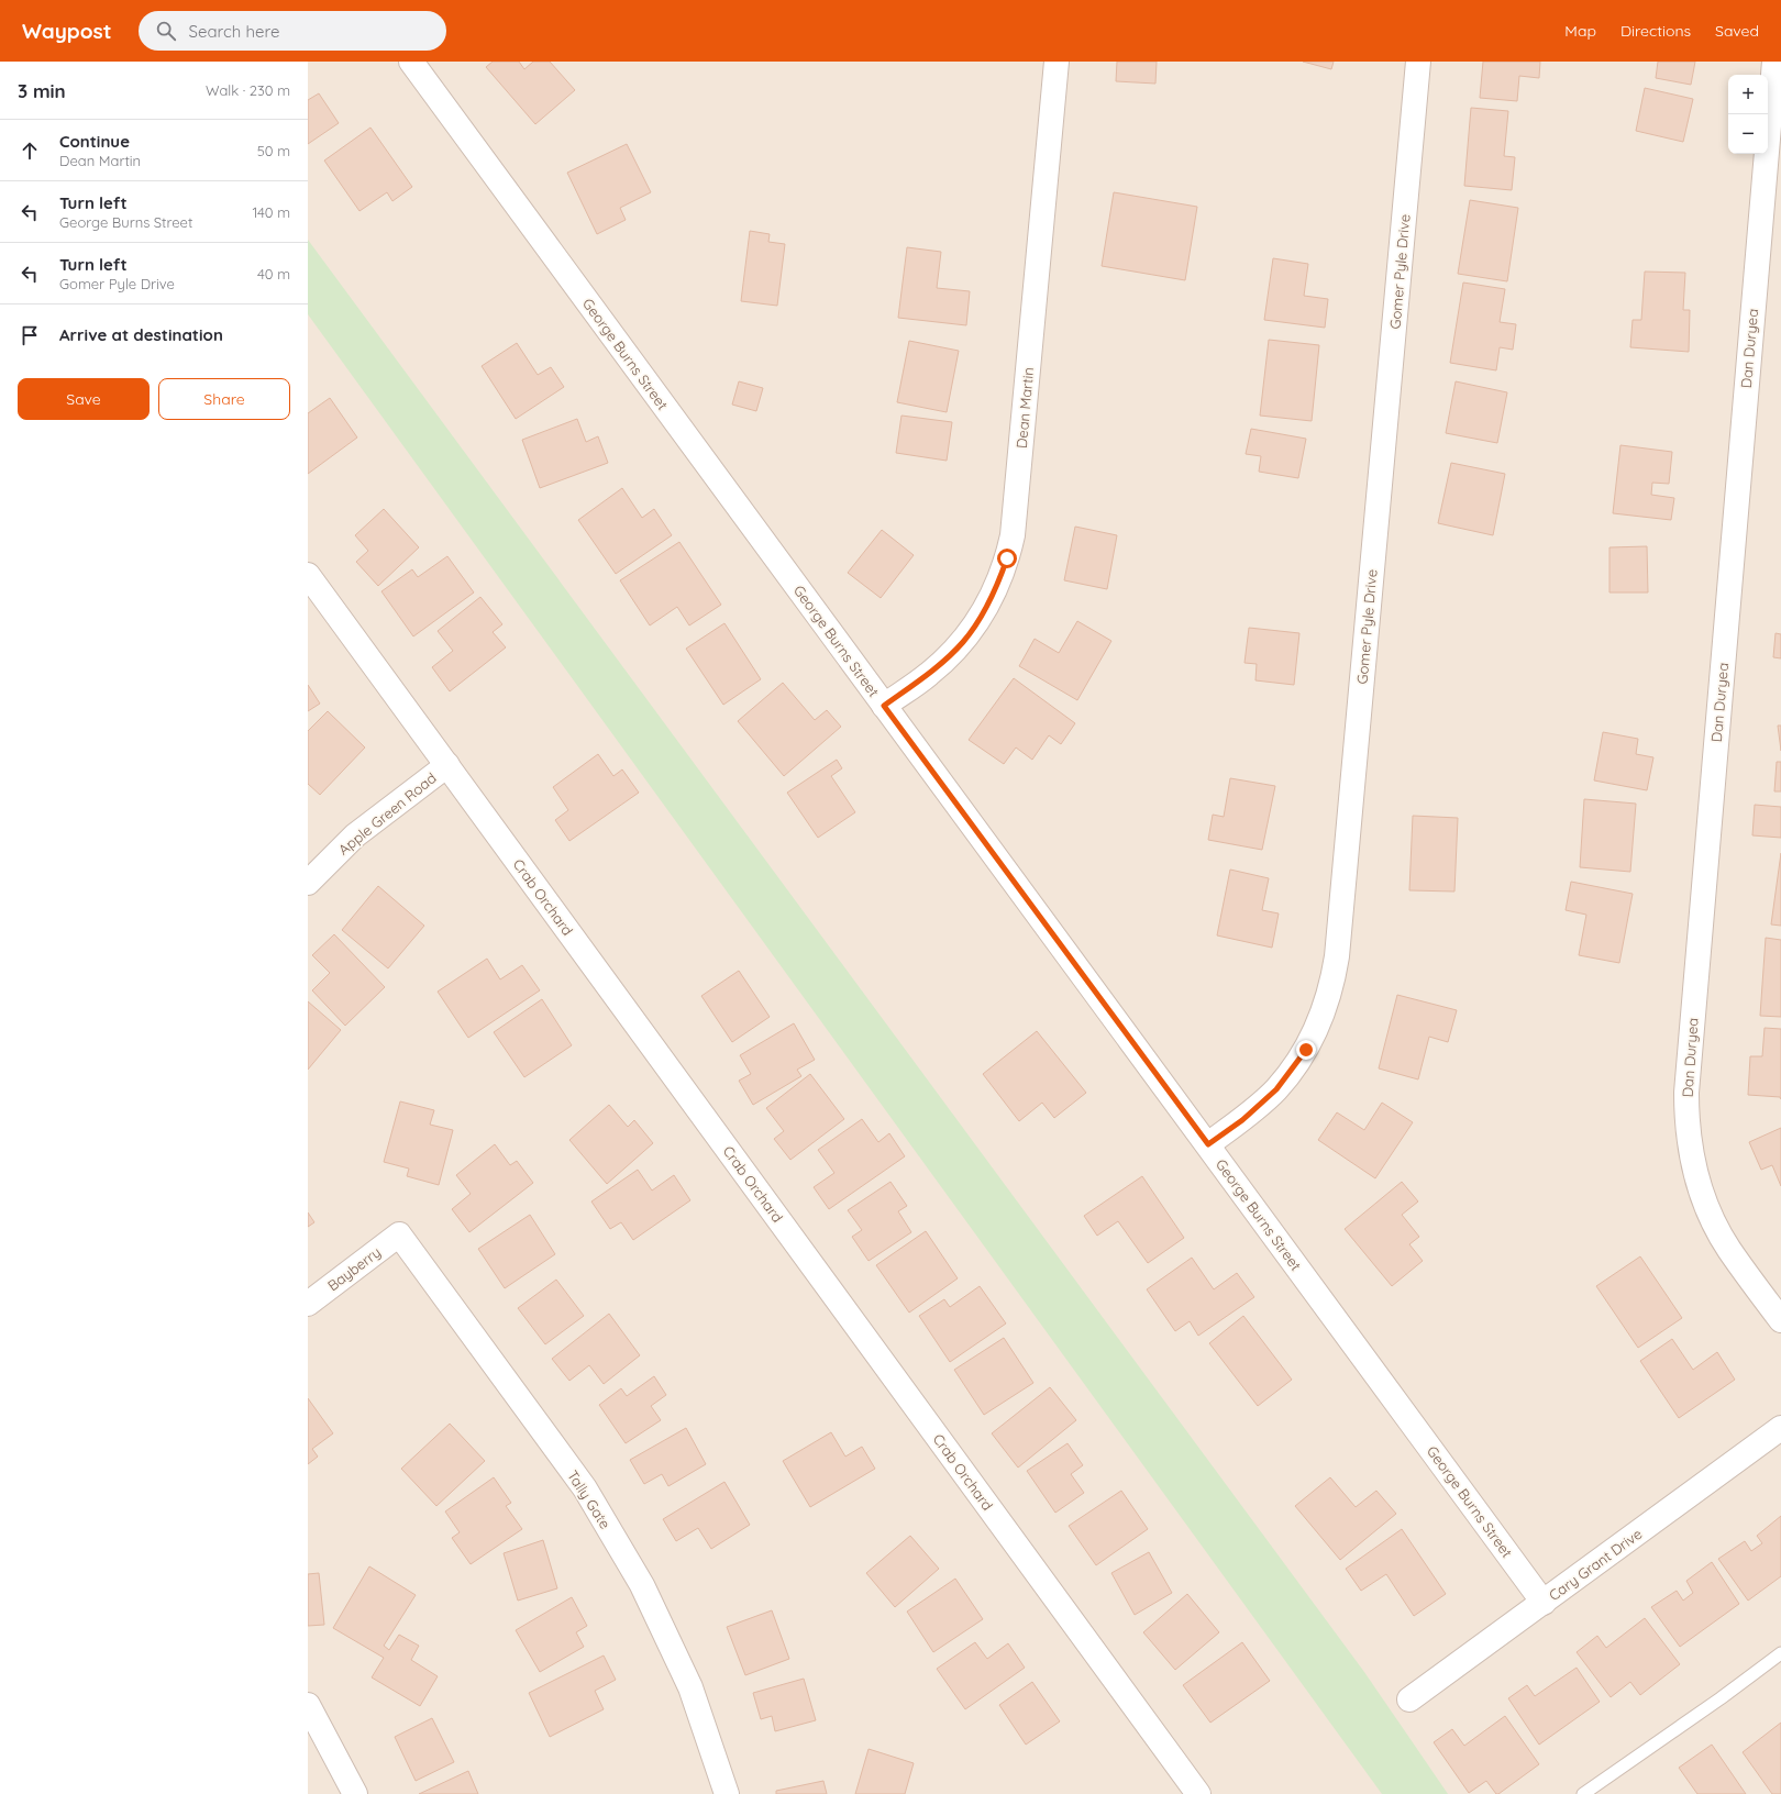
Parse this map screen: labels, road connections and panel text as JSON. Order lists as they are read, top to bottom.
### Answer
{
  "streets": {
    "street": [
      "Gomer Pyle Drive",
      "Dan Duryea",
      "George Burns Street",
      "Dean Martin",
      "Apple Green Road",
      "Crab Orchard",
      "Bayberry",
      "Tally Gate",
      "Cary Grant Drive"
    ]
  },
  "crossings": [
    ["Gomer Pyle Drive", "George Burns Street"],
    ["George Burns Street", "Dean Martin"],
    ["George Burns Street", "Cary Grant Drive"],
    ["Apple Green Road", "Crab Orchard"],
    ["Bayberry", "Tally Gate"]
  ],
  "page": {
    "header": "Waypost",
    "search": "Search here",
    "nav": ["Map", "Directions", "Saved"],
    "heading": ["3 min", "Walk · 230 m"],
    "map_buttons": ["+", "−"],
    "list": [
      ["Continue", "Dean Martin", "50 m"],
      ["Turn left", "George Burns Street", "140 m"],
      ["Turn left", "Gomer Pyle Drive", "40 m"],
      "Arrive at destination"
    ],
    "buttons": ["Save", "Share"]
  }
}
